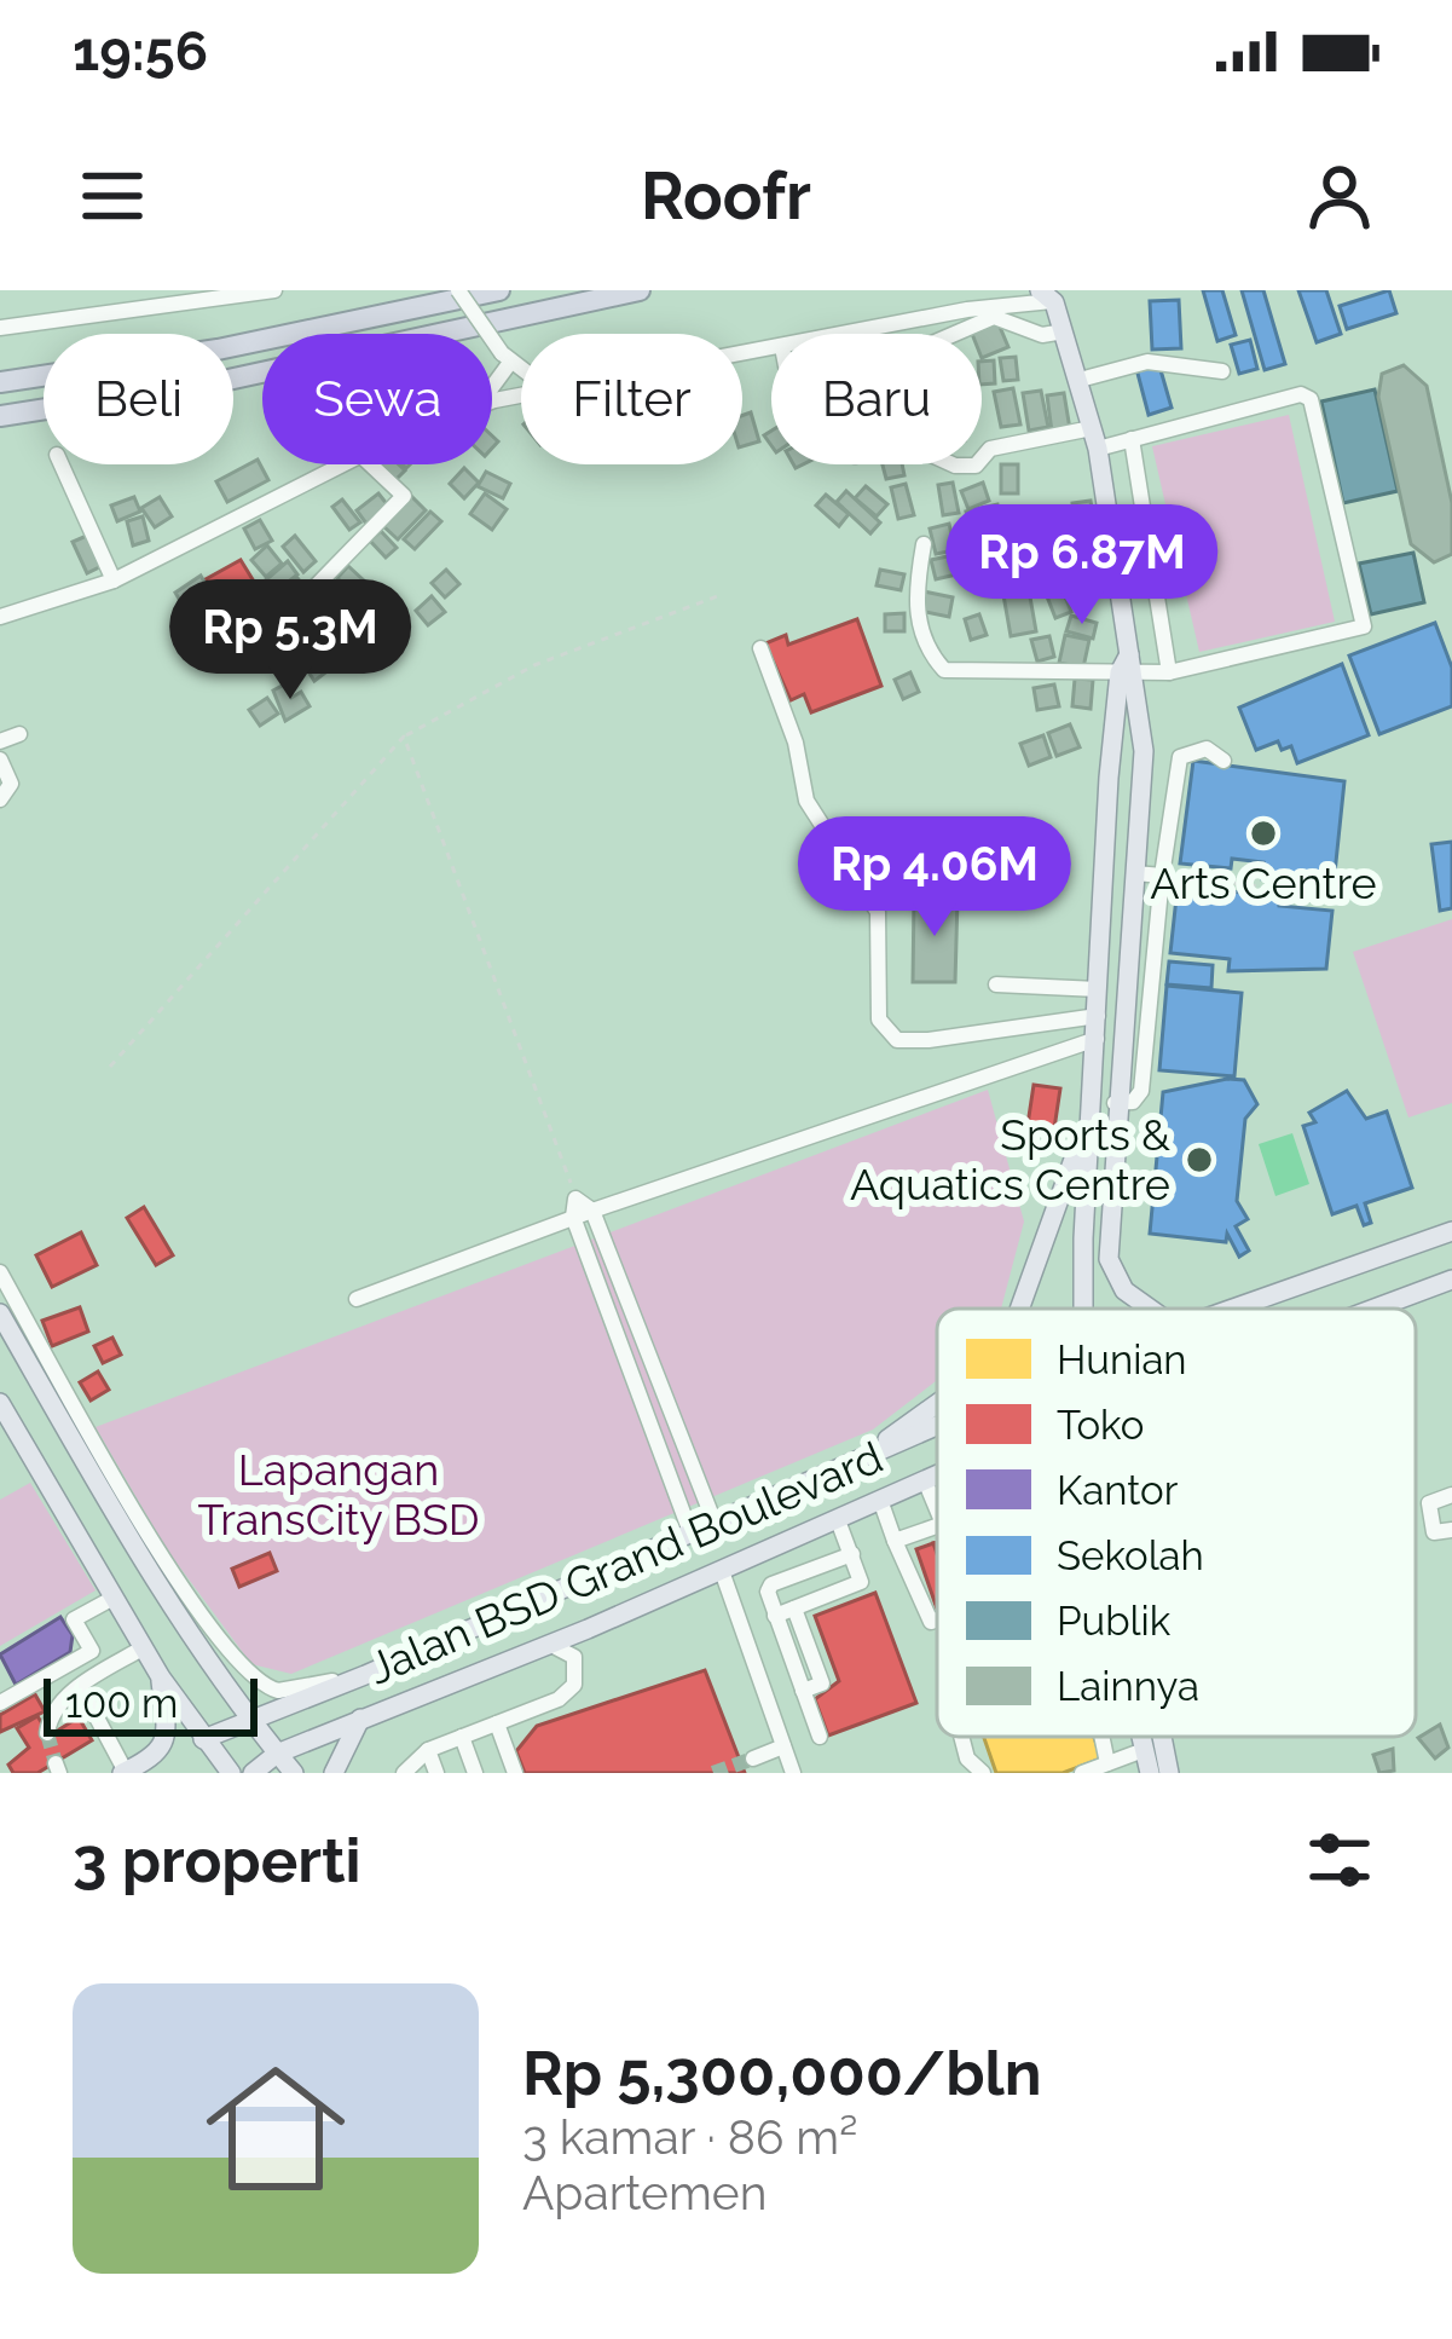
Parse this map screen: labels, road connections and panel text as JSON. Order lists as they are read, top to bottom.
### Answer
{
  "streets": {
    "main road": ["Jalan BSD Grand Boulevard"]
  },
  "parks": ["Lapangan TransCity BSD"],
  "places": ["Arts Centre", "Sports & Aquatics Centre"],
  "legend": [
    "Hunian",
    "Toko",
    "Kantor",
    "Sekolah",
    "Publik",
    "Lainnya"
  ],
  "scale_bar": "100 m",
  "page": {
    "status": "19:56",
    "header": "Roofr",
    "chip": [
      "Beli",
      "Sewa",
      "Filter",
      "Baru"
    ],
    "price": ["Rp 6.87M", "Rp 5.3M", "Rp 4.06M"],
    "scale": "100 m",
    "heading": "3 properti",
    "list": [
      {
        "name": "Rp 5,300,000/bln",
        "note": "3 kamar · 86 m² · Apartemen"
      }
    ]
  }
}
